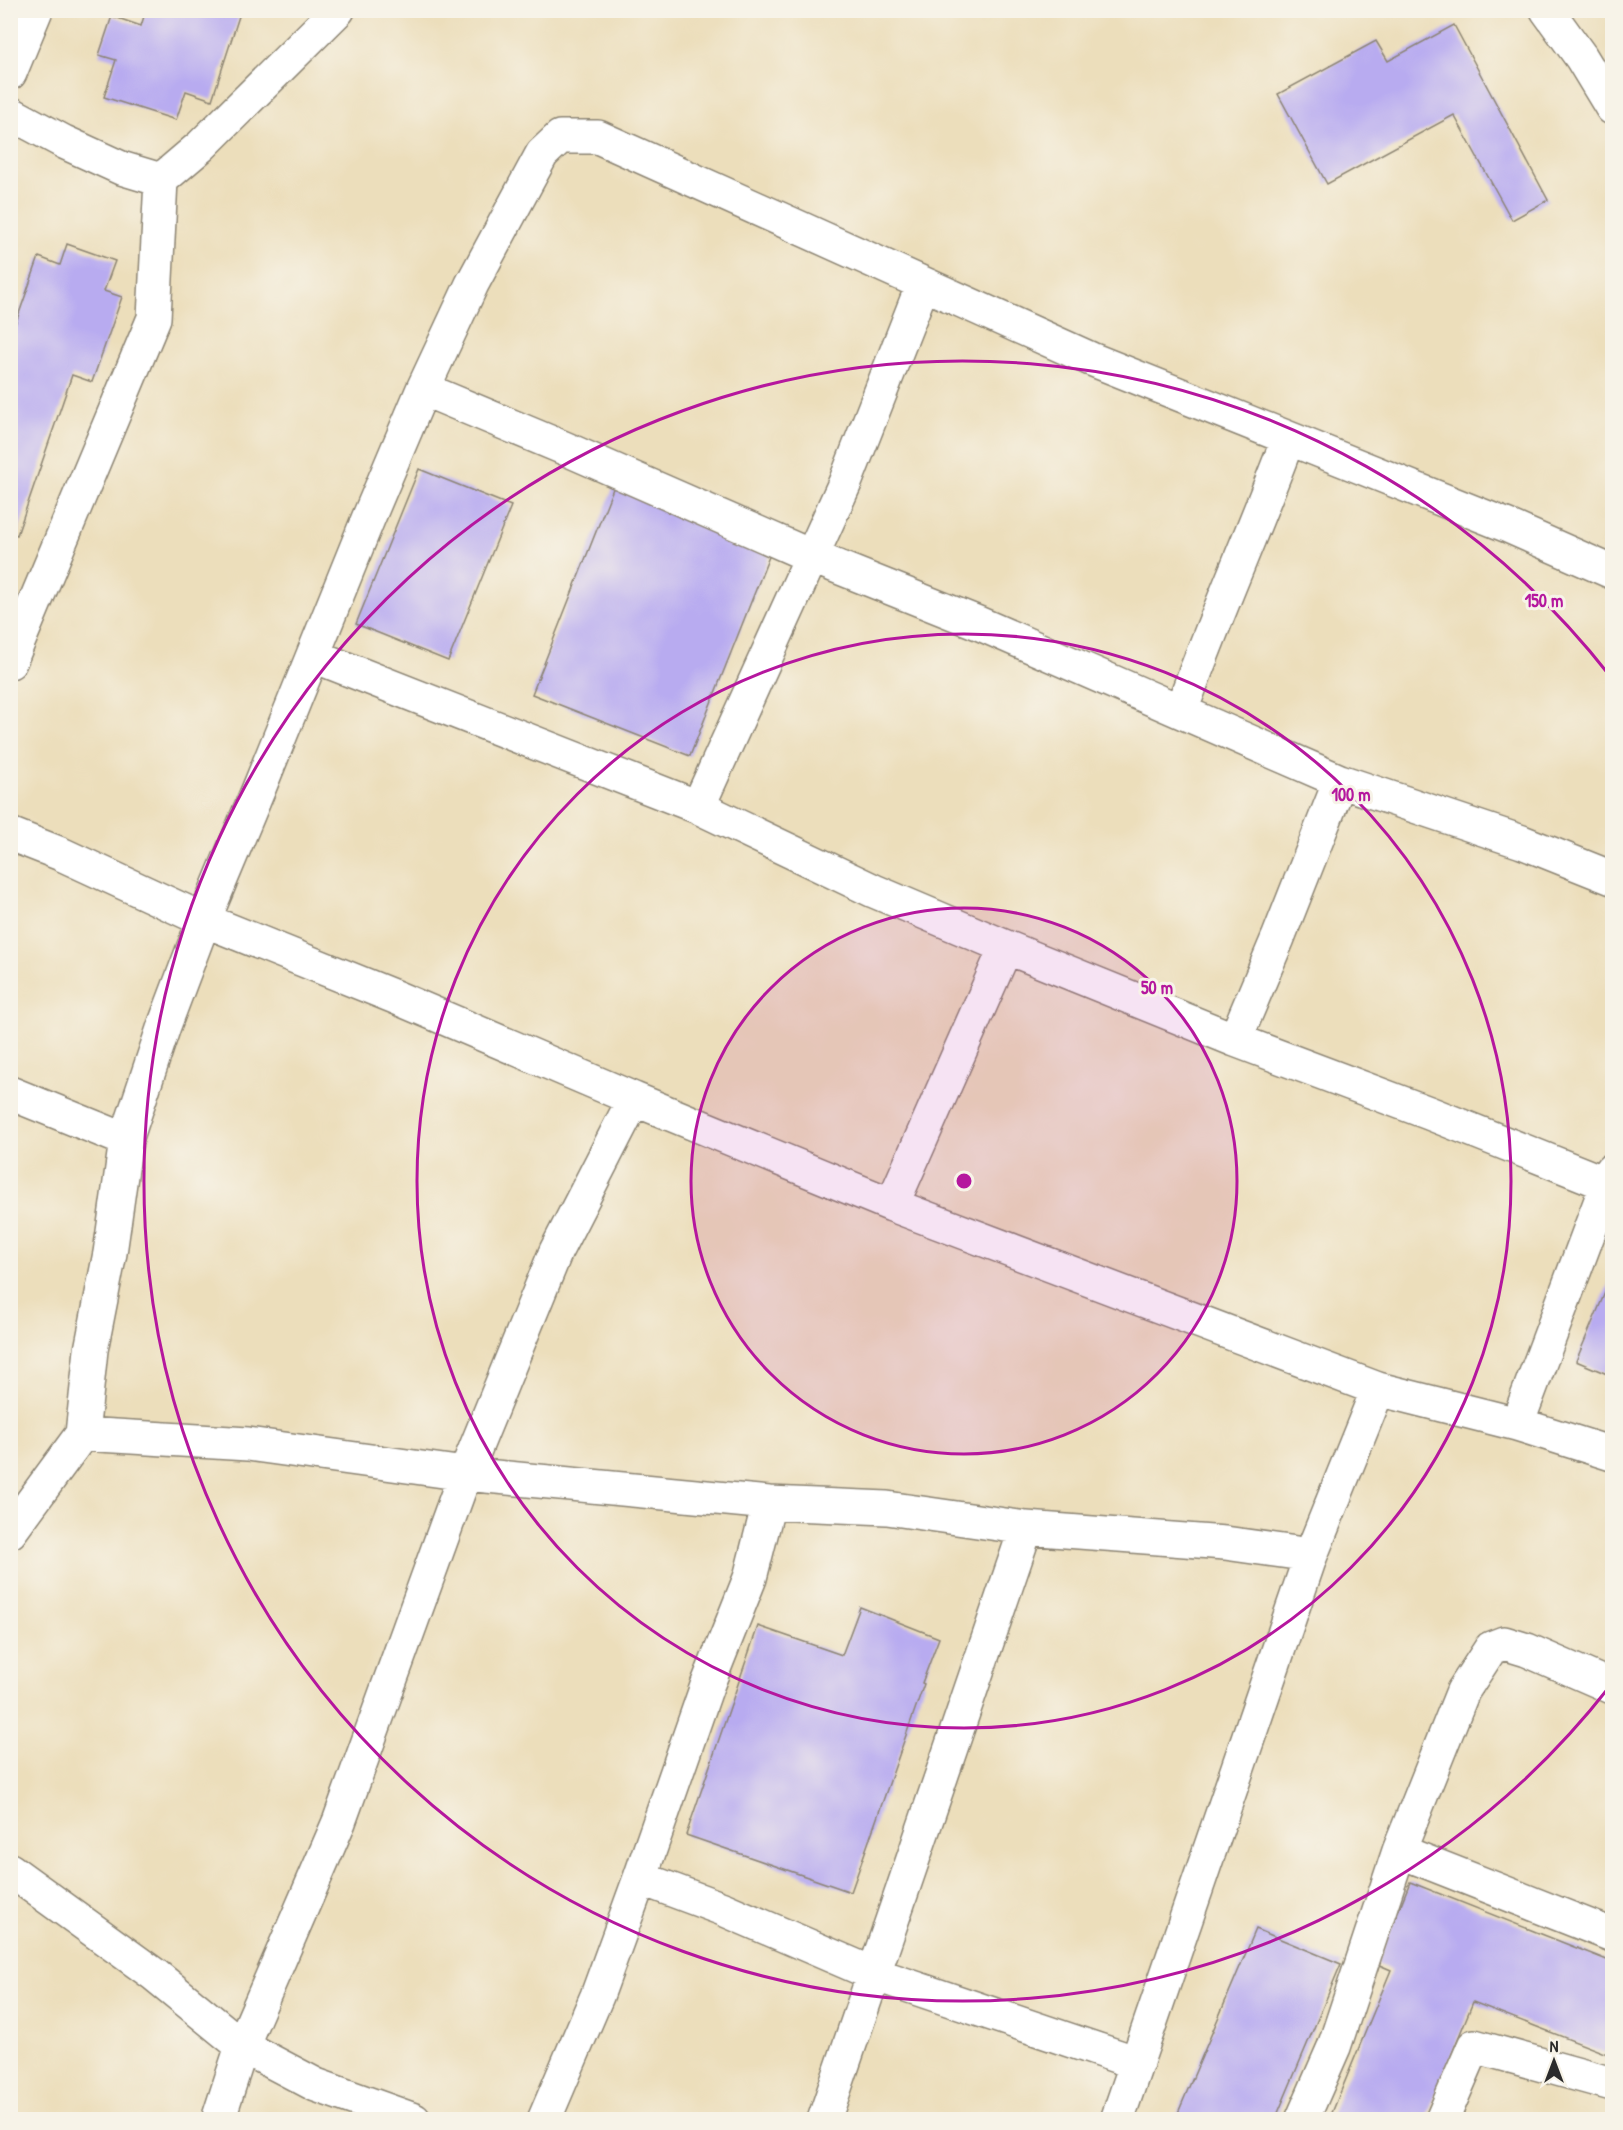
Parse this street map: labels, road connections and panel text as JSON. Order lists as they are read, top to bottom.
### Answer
{
  "north": "top",
  "rings": ["150 m", "100 m", "50 m"]
}
